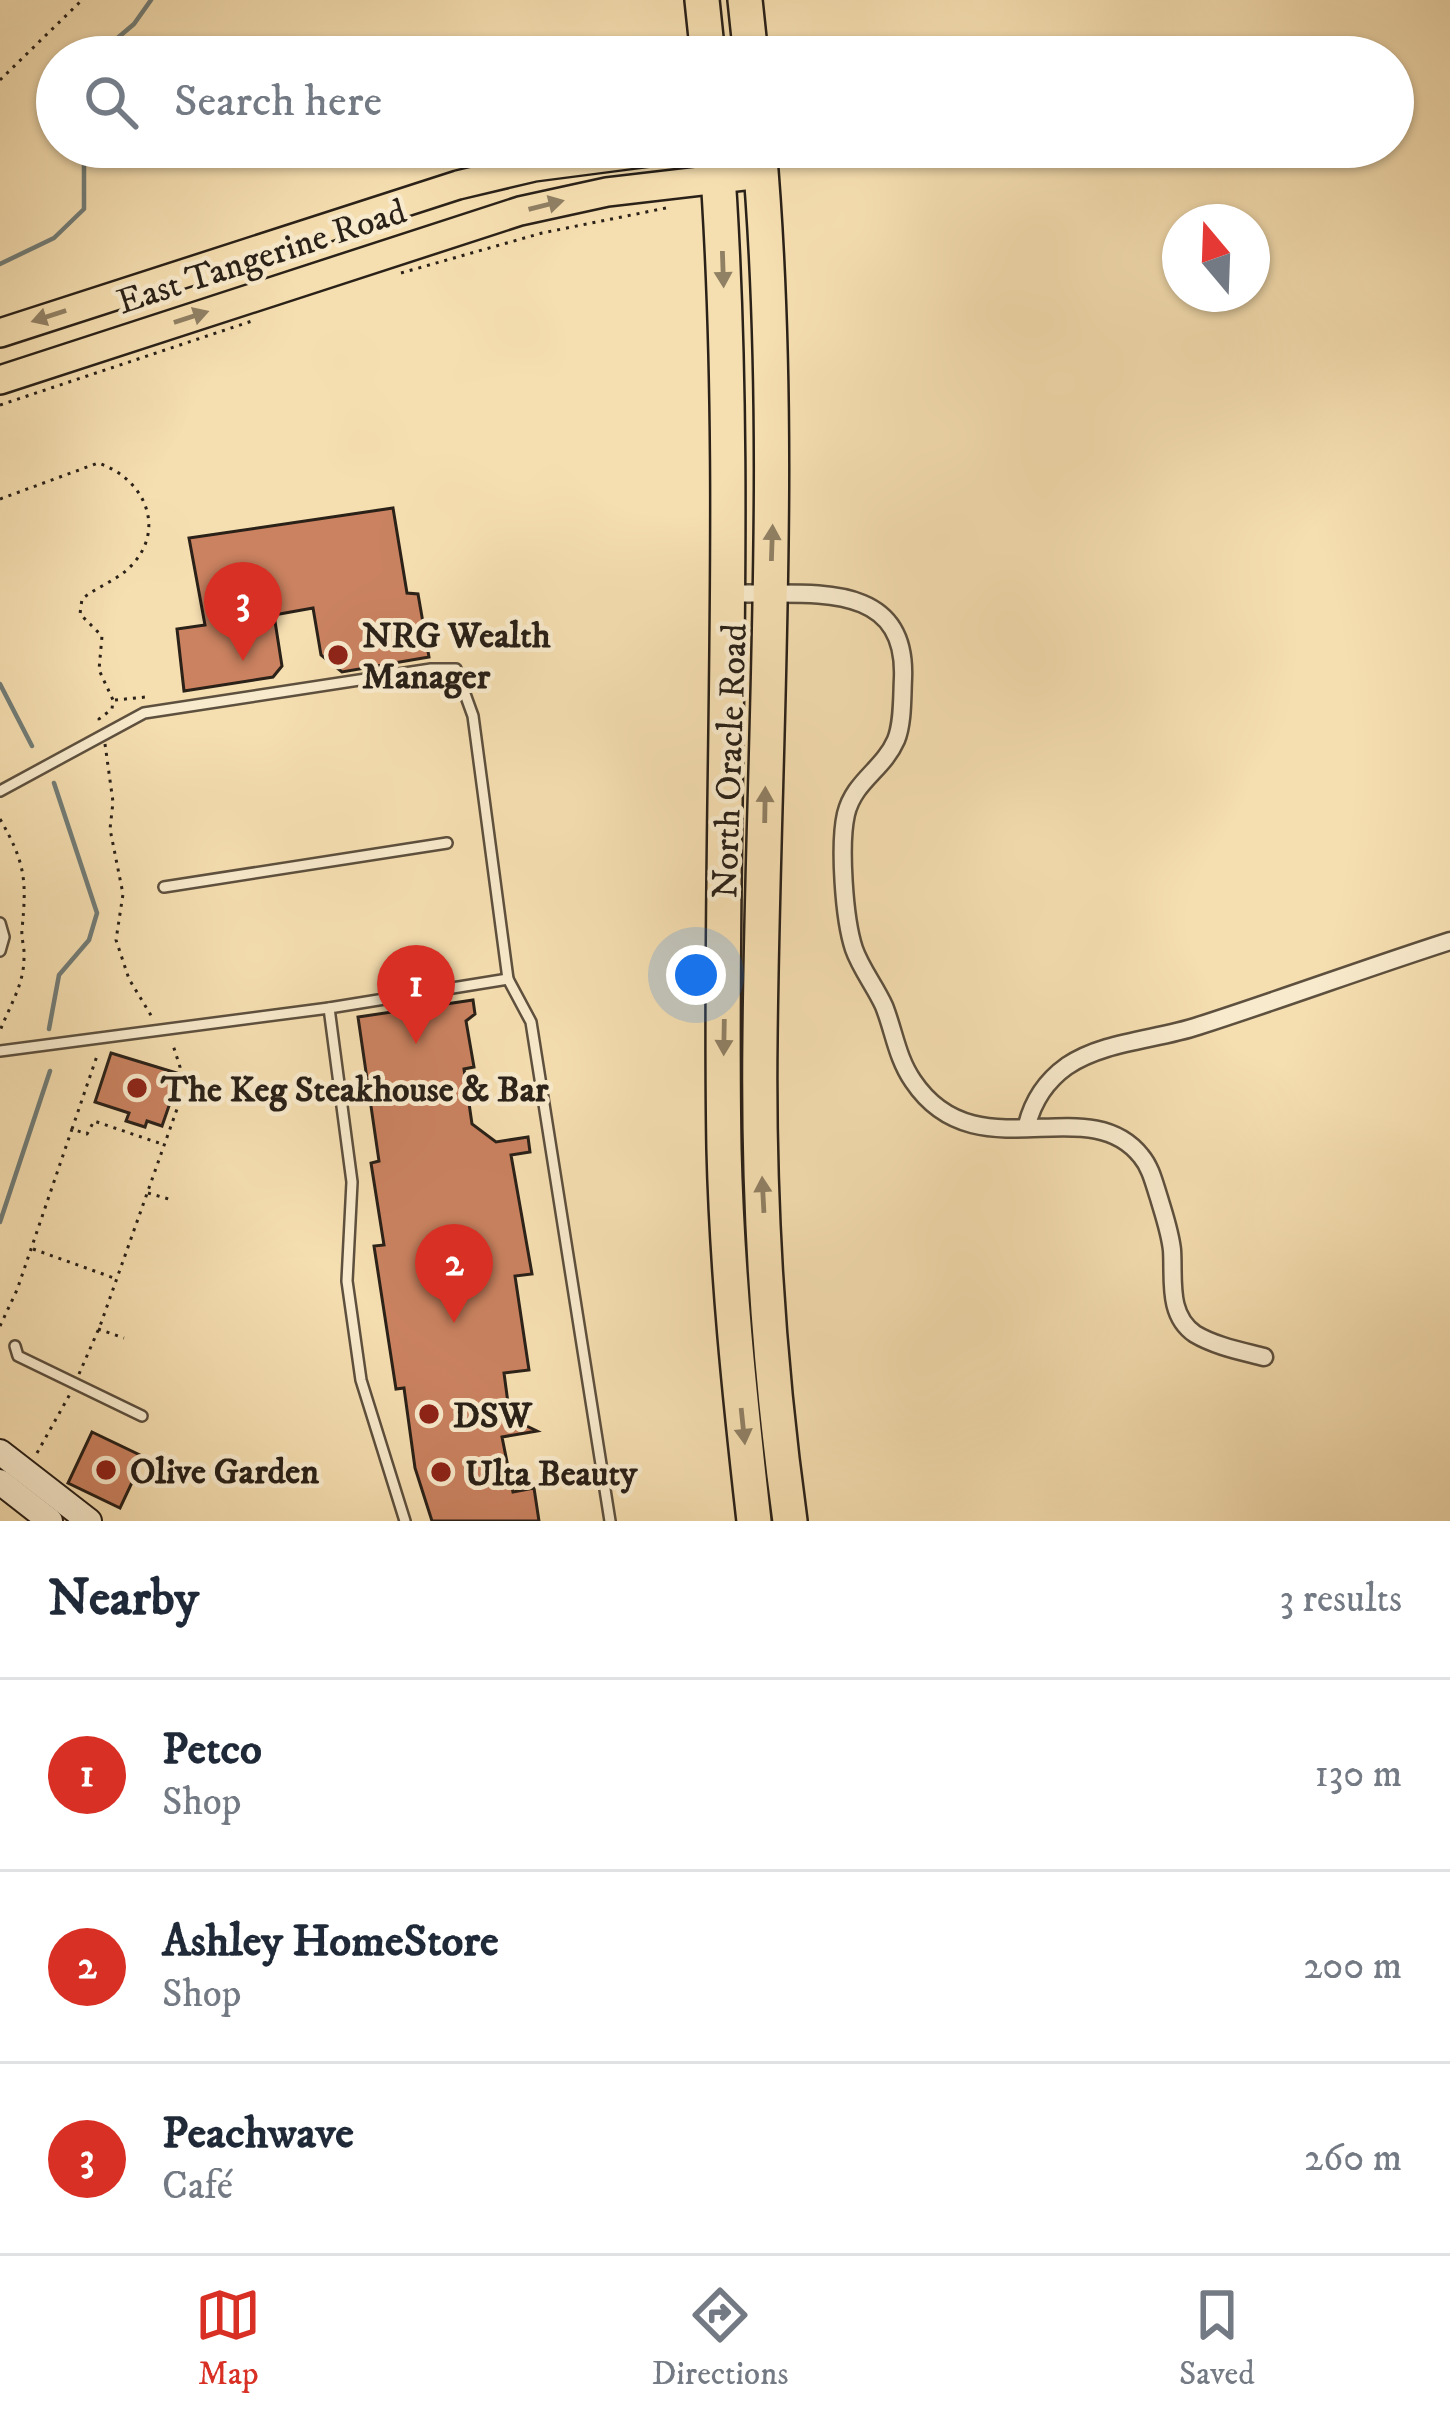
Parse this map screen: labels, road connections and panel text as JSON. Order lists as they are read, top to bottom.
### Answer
{
  "streets": {
    "highway": ["North Oracle Road"],
    "main road": ["East Tangerine Road"]
  },
  "places": [
    "NRG Wealth Manager",
    "The Keg Steakhouse & Bar",
    "DSW",
    "Olive Garden",
    "Ulta Beauty"
  ],
  "north": "top",
  "page": {
    "search": "Search here",
    "pins": ["3", "1", "2"],
    "heading": ["Nearby", "3 results"],
    "list": [
      {
        "mark": "1",
        "name": "Petco",
        "note": "Shop",
        "value": "130 m"
      },
      {
        "mark": "2",
        "name": "Ashley HomeStore",
        "note": "Shop",
        "value": "200 m"
      },
      {
        "mark": "3",
        "name": "Peachwave",
        "note": "Café",
        "value": "260 m"
      }
    ],
    "nav": ["Map", "Directions", "Saved"]
  }
}
